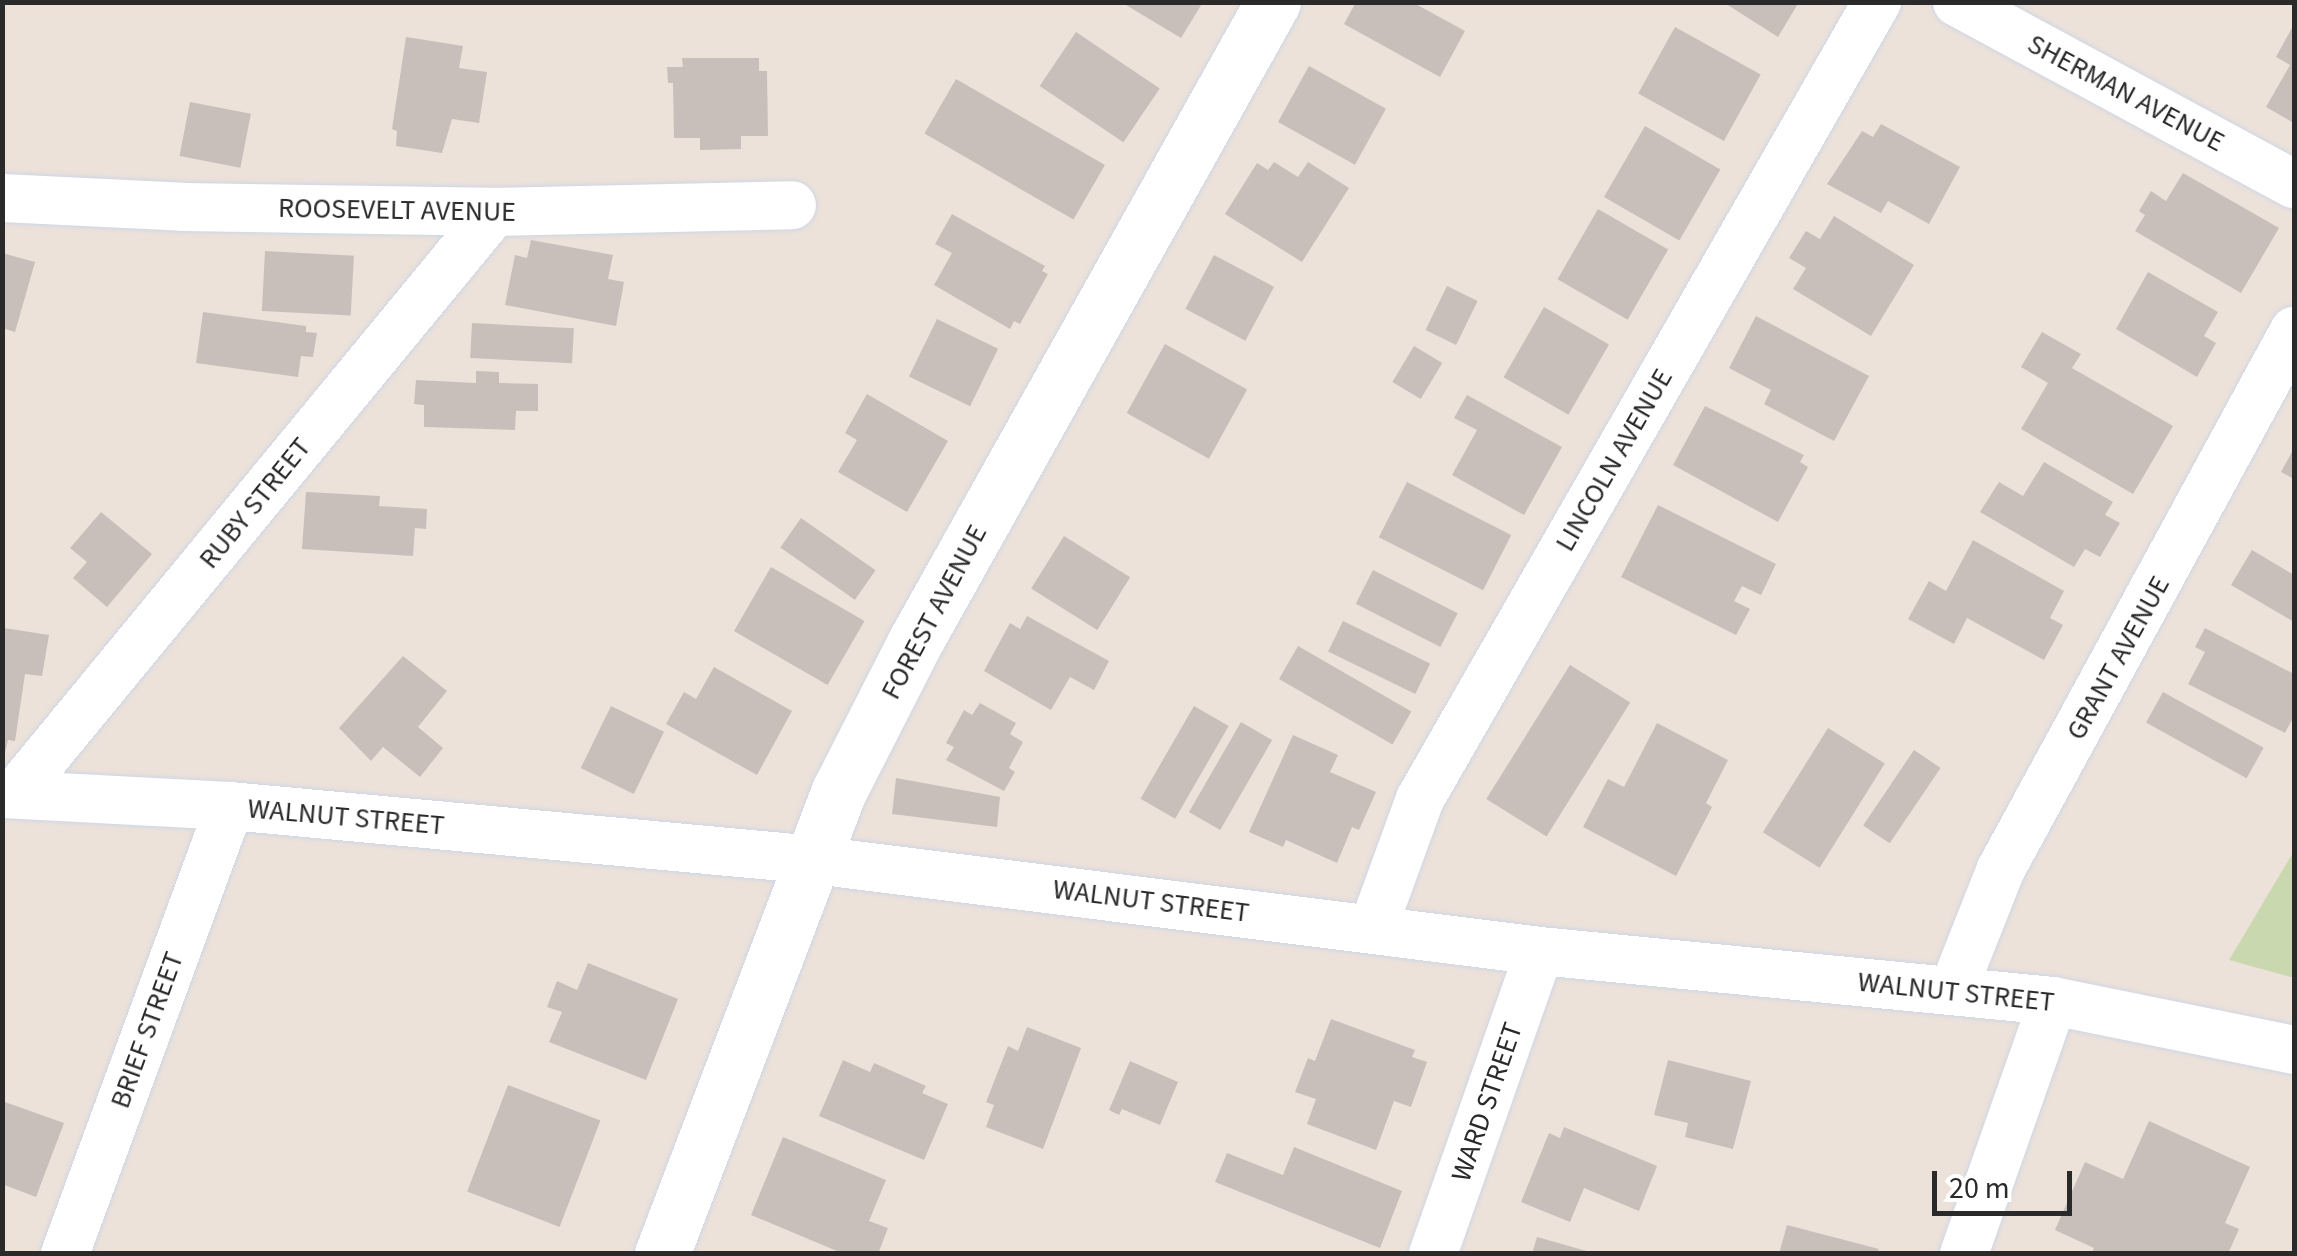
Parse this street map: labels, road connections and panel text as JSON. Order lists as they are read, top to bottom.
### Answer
{
  "streets": {
    "street": [
      "SHERMAN AVENUE",
      "ROOSEVELT AVENUE",
      "LINCOLN AVENUE",
      "RUBY STREET",
      "FOREST AVENUE",
      "GRANT AVENUE",
      "WALNUT STREET",
      "BRIEF STREET",
      "WARD STREET"
    ]
  },
  "crossings": [
    ["ROOSEVELT AVENUE", "RUBY STREET"],
    ["LINCOLN AVENUE", "WALNUT STREET"],
    ["RUBY STREET", "WALNUT STREET"],
    ["FOREST AVENUE", "WALNUT STREET"],
    ["GRANT AVENUE", "WALNUT STREET"],
    ["WALNUT STREET", "BRIEF STREET"],
    ["WALNUT STREET", "WARD STREET"]
  ],
  "scale_bar": "20 m"
}
